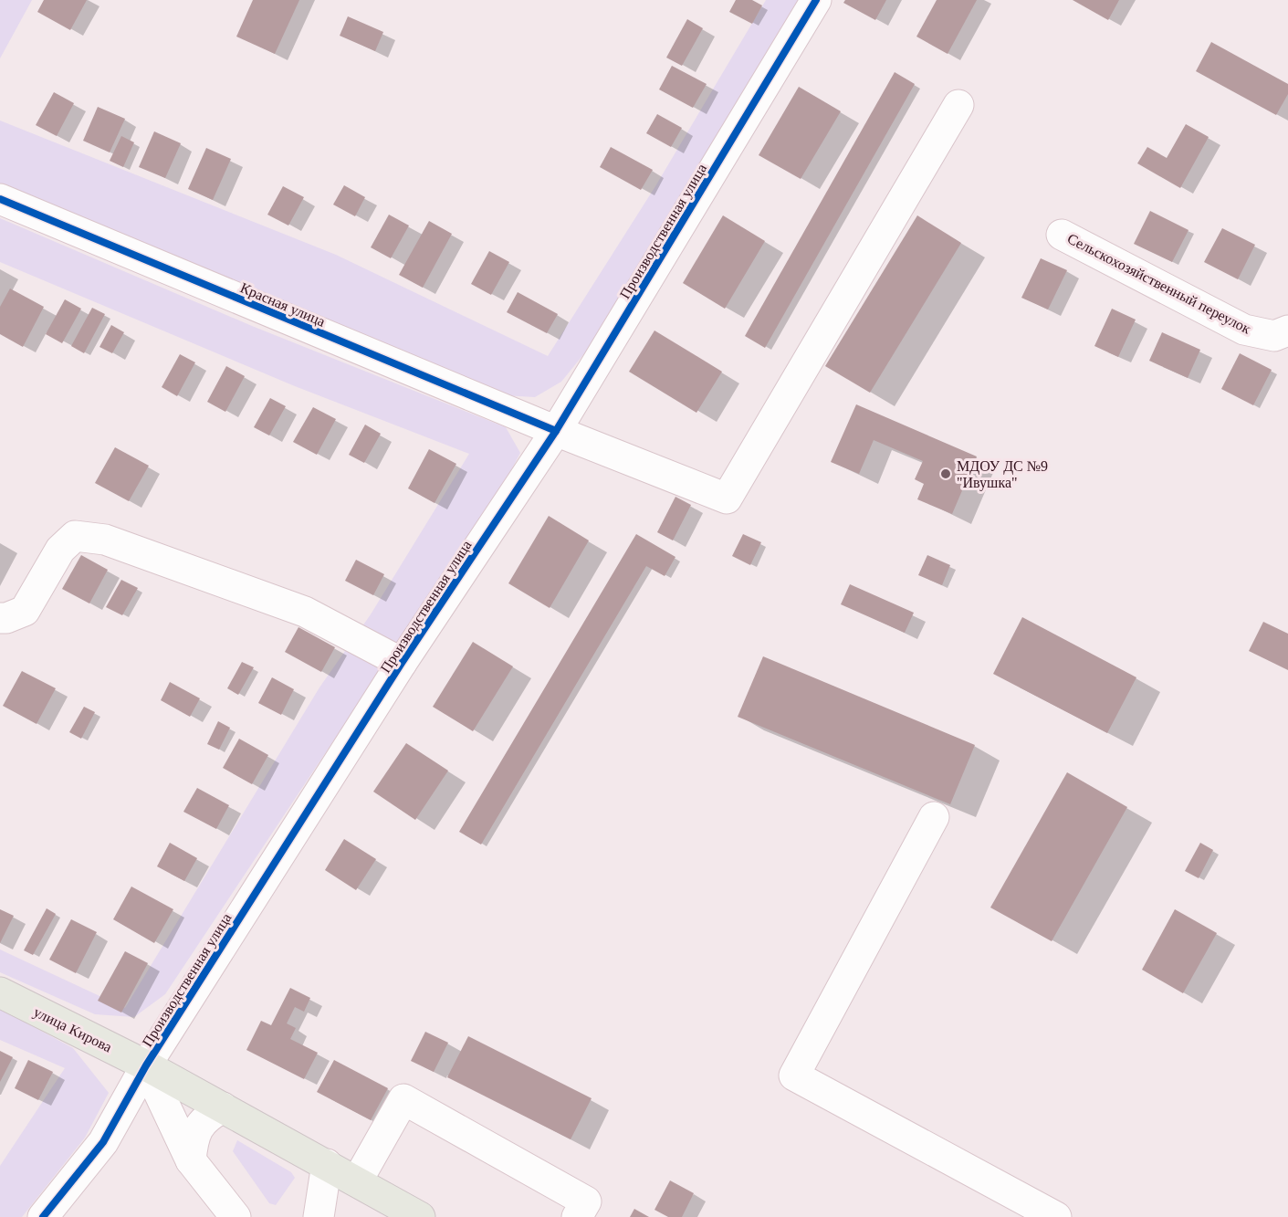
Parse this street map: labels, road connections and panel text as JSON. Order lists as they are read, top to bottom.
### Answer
{
  "streets": {
    "main road": ["улица Кирова"],
    "street": ["Производственная улица", "Сельскохозяйственный переулок", "Красная улица"]
  },
  "crossings": [
    ["Производственная улица", "Красная улица"],
    ["Производственная улица", "улица Кирова"]
  ],
  "places": ["МДОУ ДС №9 \"Ивушка\""]
}
